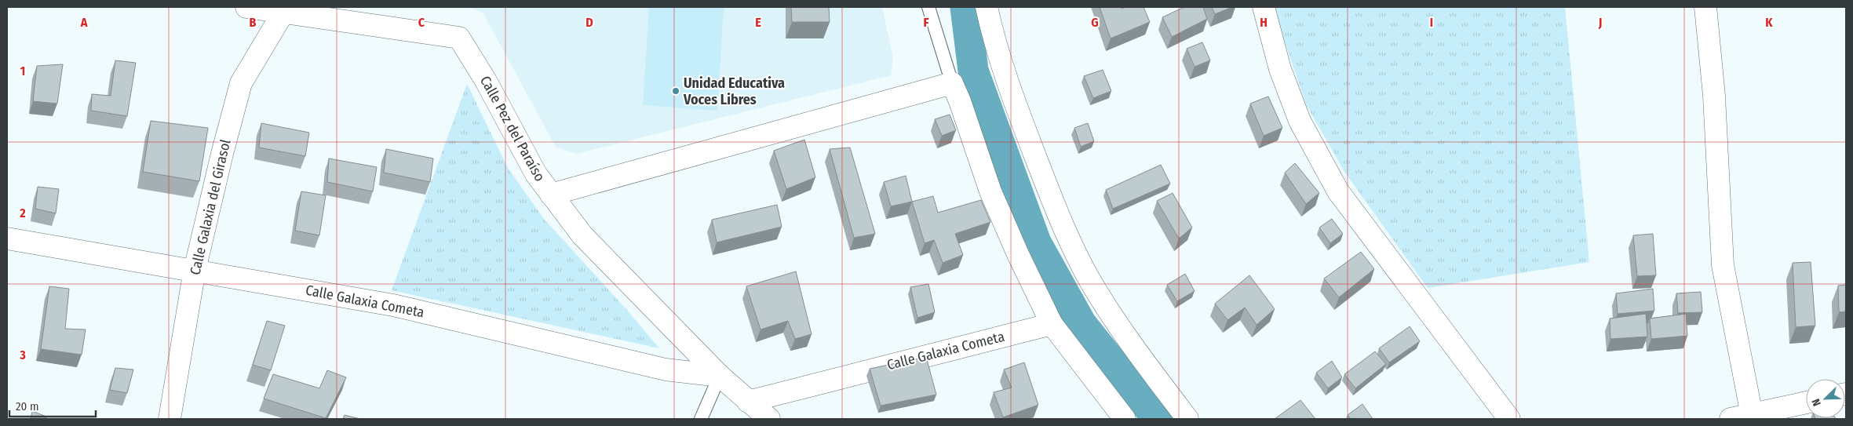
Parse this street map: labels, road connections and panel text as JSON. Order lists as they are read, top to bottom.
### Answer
{
  "streets": {
    "street": ["Calle Pez del Paraíso", "Calle Galaxia del Girasol", "Calle Galaxia Cometa"]
  },
  "crossings": [
    ["Calle Pez del Paraíso", "Calle Galaxia del Girasol"],
    ["Calle Pez del Paraíso", "Calle Galaxia Cometa"],
    ["Calle Galaxia del Girasol", "Calle Galaxia Cometa"]
  ],
  "places": ["Unidad Educativa Voces Libres"],
  "scale_bar": "20 m",
  "north": "bottom left",
  "grid": {
    "columns": [
      "A",
      "B",
      "C",
      "D",
      "E",
      "F",
      "G",
      "H",
      "I",
      "J",
      "K"
    ],
    "rows": ["1", "2", "3"]
  }
}
